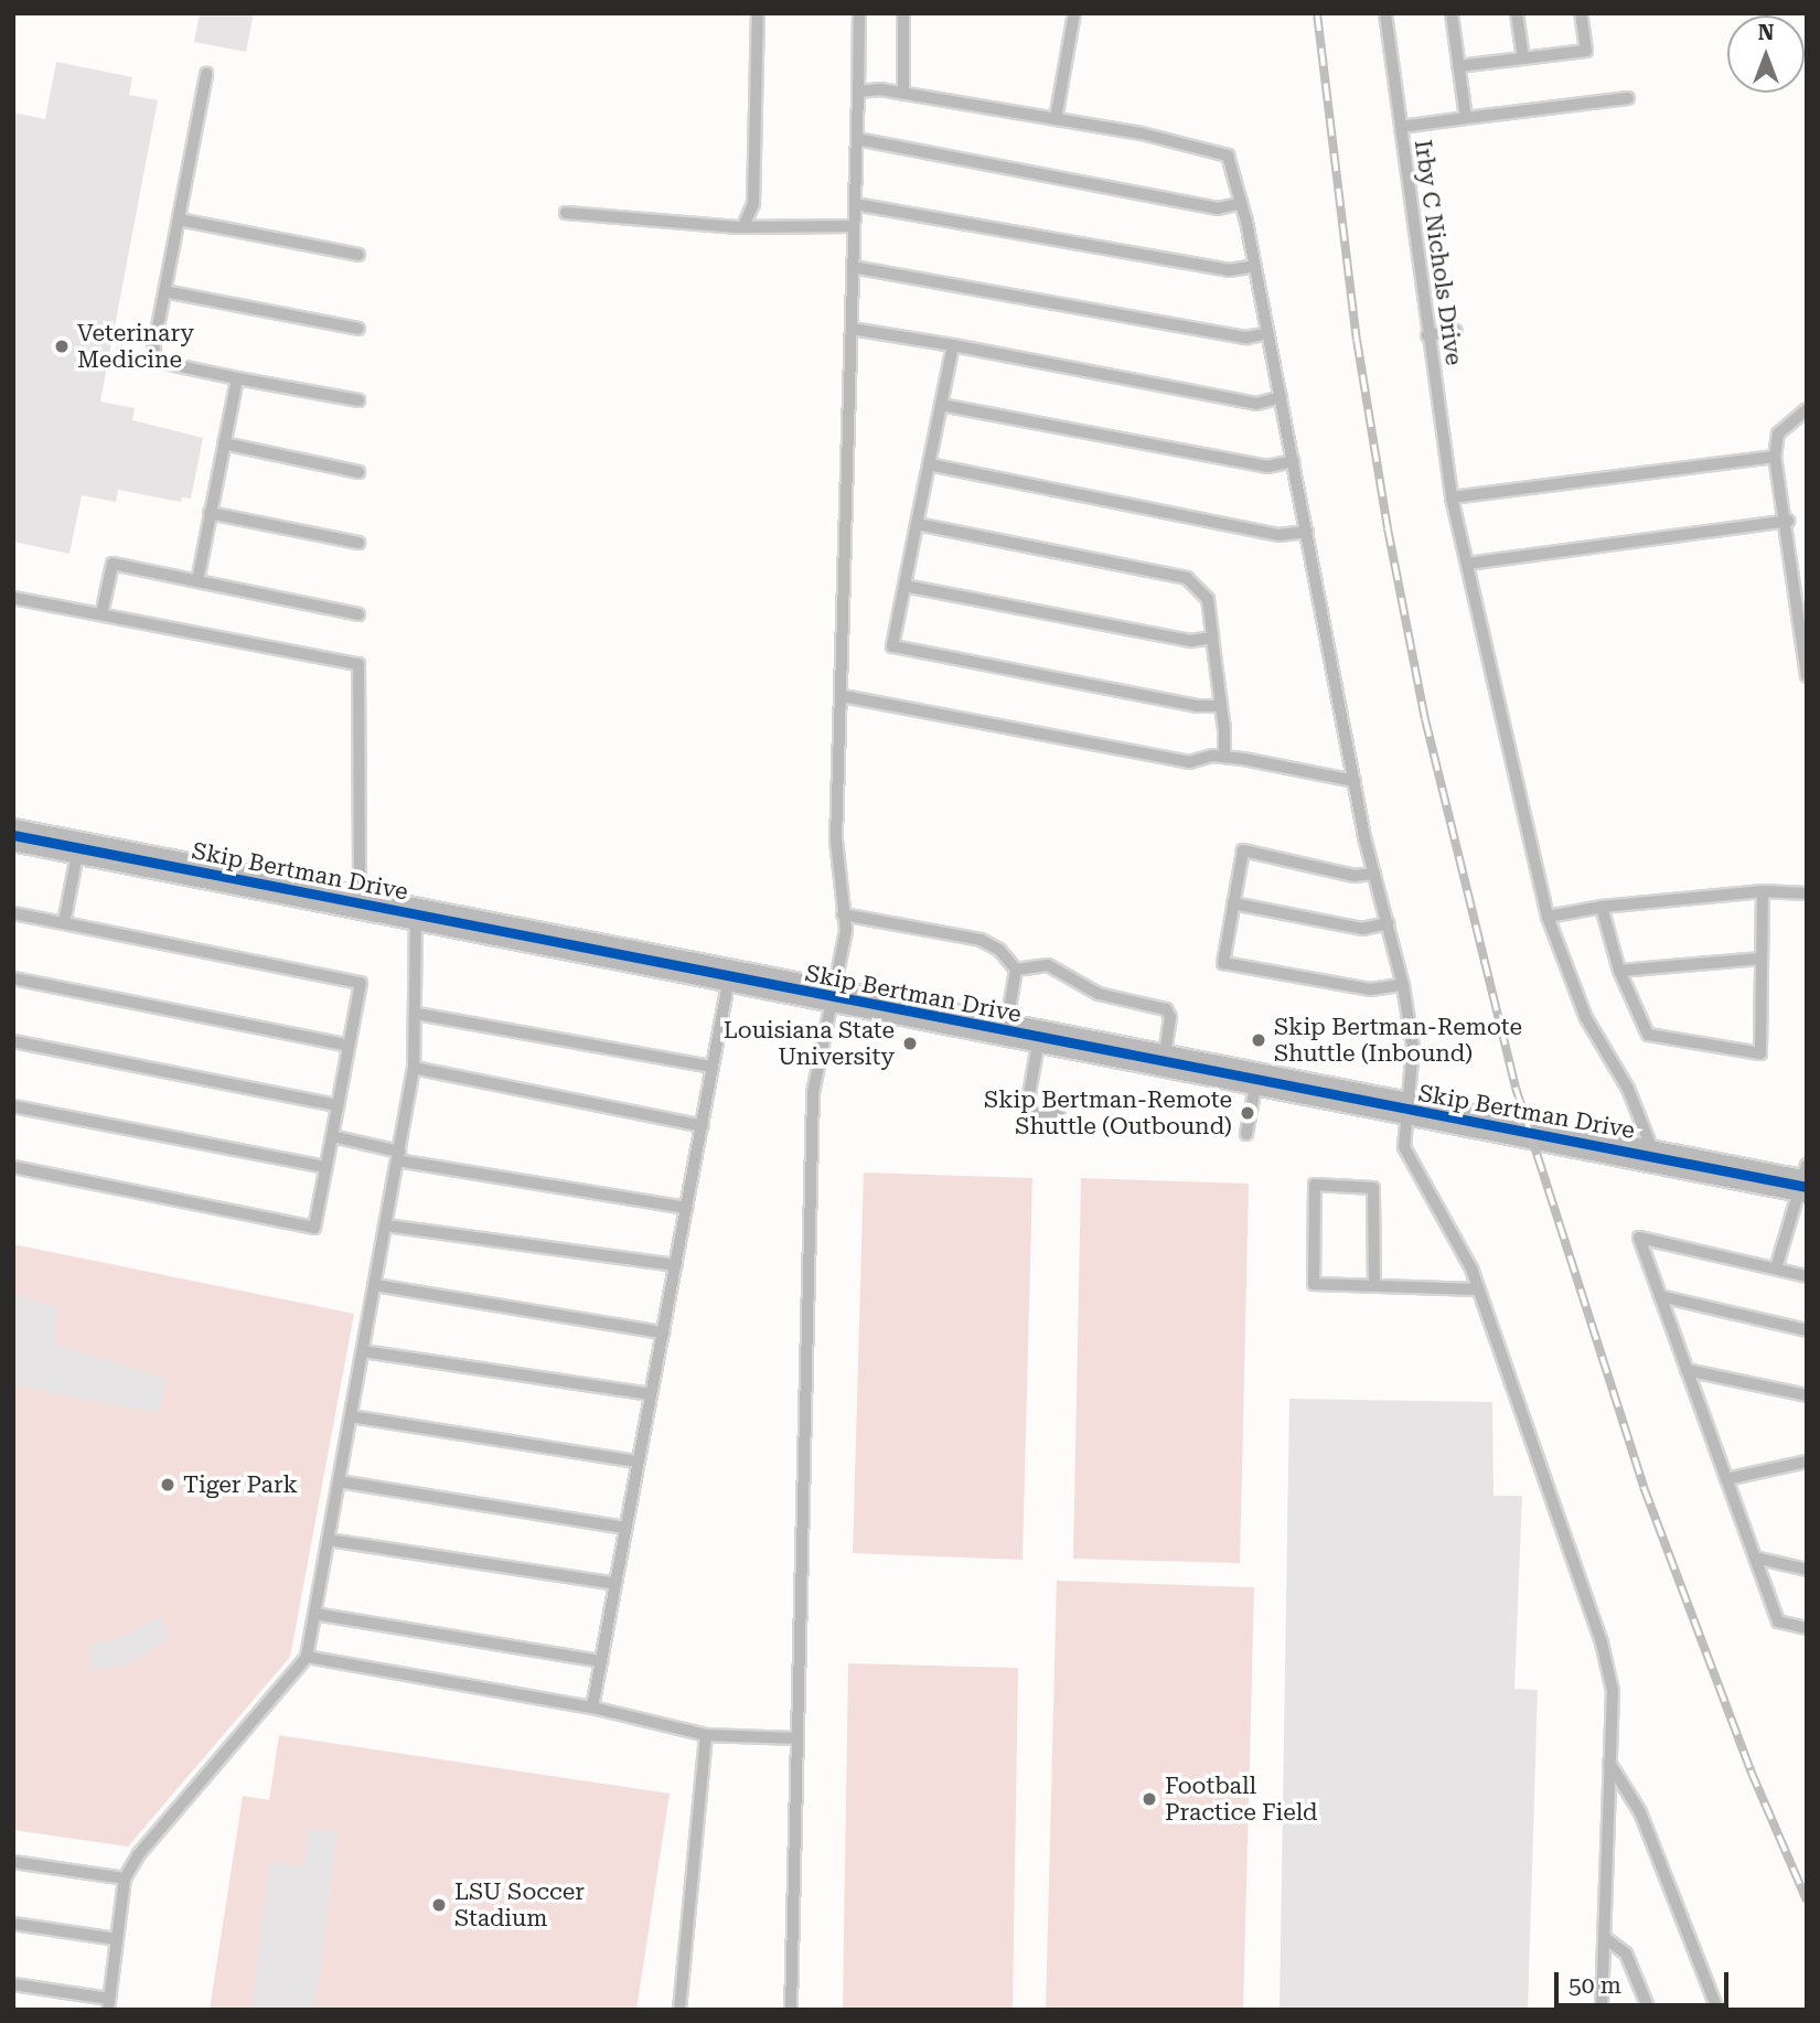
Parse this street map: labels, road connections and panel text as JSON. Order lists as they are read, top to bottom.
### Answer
{
  "streets": {
    "street": ["Skip Bertman Drive"],
    "lane": ["Irby C Nichols Drive"]
  },
  "crossings": [
    ["Irby C Nichols Drive", "Skip Bertman Drive"]
  ],
  "places": [
    "Veterinary Medicine",
    "Skip Bertman-Remote Shuttle (Inbound)",
    "Louisiana State University",
    "Skip Bertman-Remote Shuttle (Outbound)",
    "Tiger Park",
    "Football Practice Field",
    "LSU Soccer Stadium"
  ],
  "scale_bar": "50 m",
  "north": "top"
}
